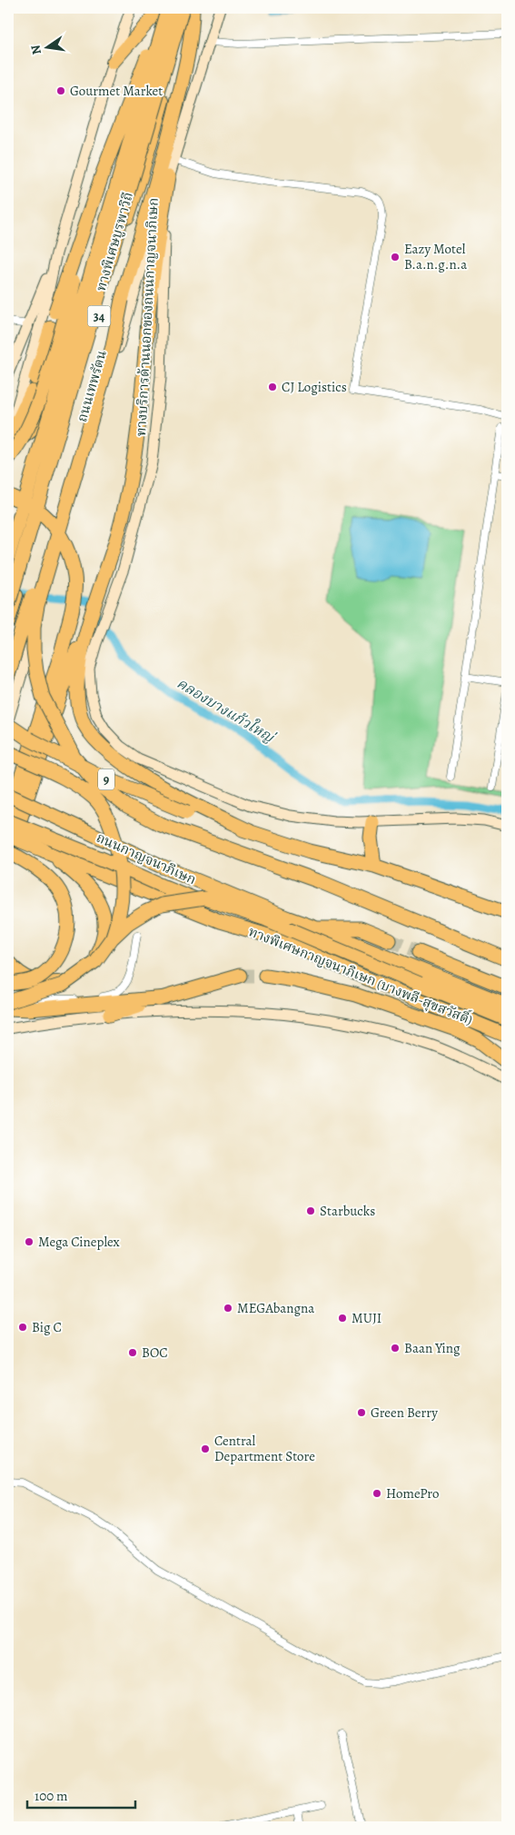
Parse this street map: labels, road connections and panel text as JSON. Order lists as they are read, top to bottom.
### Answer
{
  "streets": {
    "highway": [
      "ทางพิเศษบูรพาวิถี",
      "34",
      "ถนนเทพรัตน",
      "9",
      "ถนนกาญจนาภิเษก",
      "ทางพิเศษกาญจนาภิเษก (บางพลี-สุขสวัสดิ์)"
    ],
    "main road": ["ทางบริการด้านนอกของถนนกาญจนาภิเษก"]
  },
  "crossings": [
    ["ทางพิเศษบูรพาวิถี", "34"],
    ["ทางบริการด้านนอกของถนนกาญจนาภิเษก", "ถนนเทพรัตน"],
    ["ถนนกาญจนาภิเษก", "ทางพิเศษกาญจนาภิเษก (บางพลี-สุขสวัสดิ์)"]
  ],
  "water": ["คลองบางแก้วใหญ่"],
  "places": [
    "Gourmet Market",
    "Eazy Motel B.a.n.g.n.a",
    "CJ Logistics",
    "Starbucks",
    "Mega Cineplex",
    "MEGAbangna",
    "MUJI",
    "Big C",
    "Baan Ying",
    "BOC",
    "Green Berry",
    "Central Department Store",
    "HomePro"
  ],
  "scale_bar": "100 m",
  "north": "left"
}
